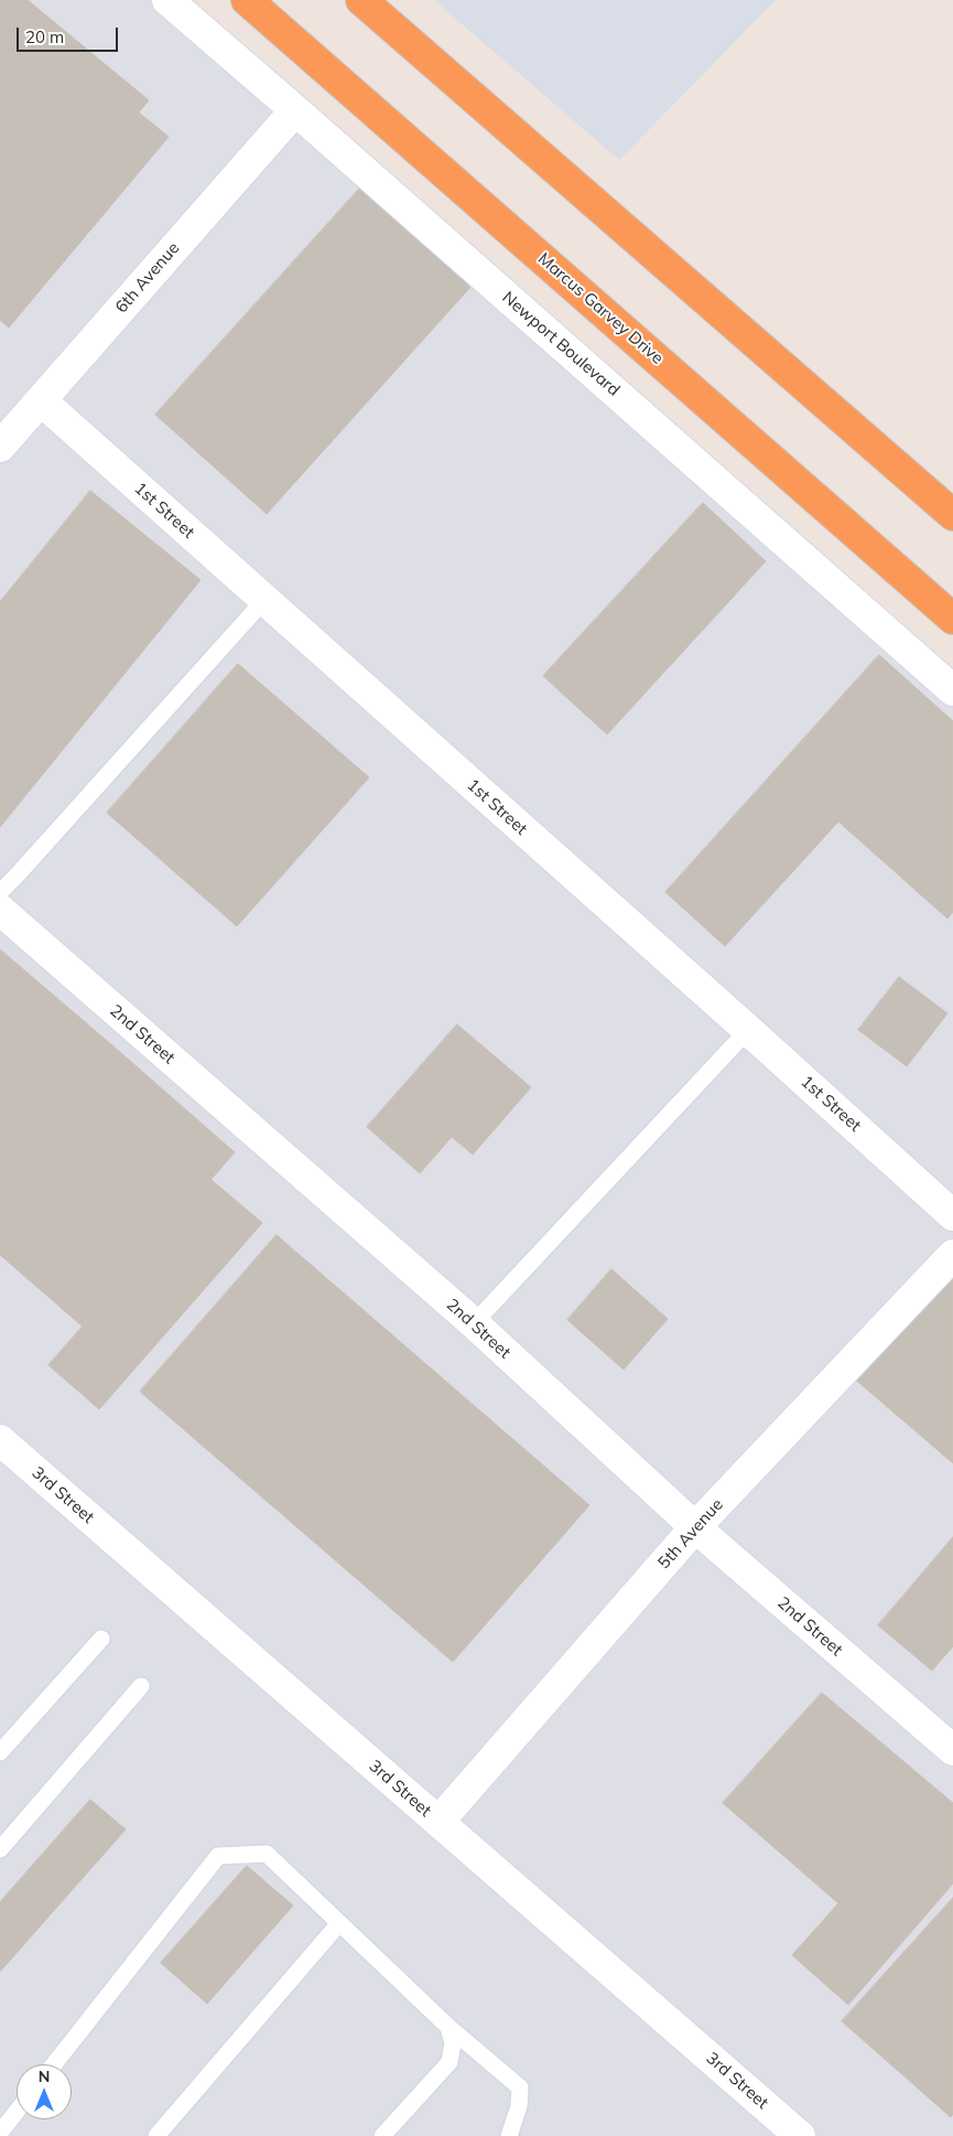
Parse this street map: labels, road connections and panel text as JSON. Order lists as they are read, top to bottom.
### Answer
{
  "streets": {
    "highway": ["Marcus Garvey Drive"],
    "street": [
      "6th Avenue",
      "Newport Boulevard",
      "1st Street",
      "2nd Street",
      "3rd Street",
      "5th Avenue"
    ]
  },
  "crossings": [
    ["6th Avenue", "Newport Boulevard"],
    ["6th Avenue", "1st Street"],
    ["2nd Street", "5th Avenue"],
    ["3rd Street", "5th Avenue"]
  ],
  "scale_bar": "20 m",
  "north": "top"
}
